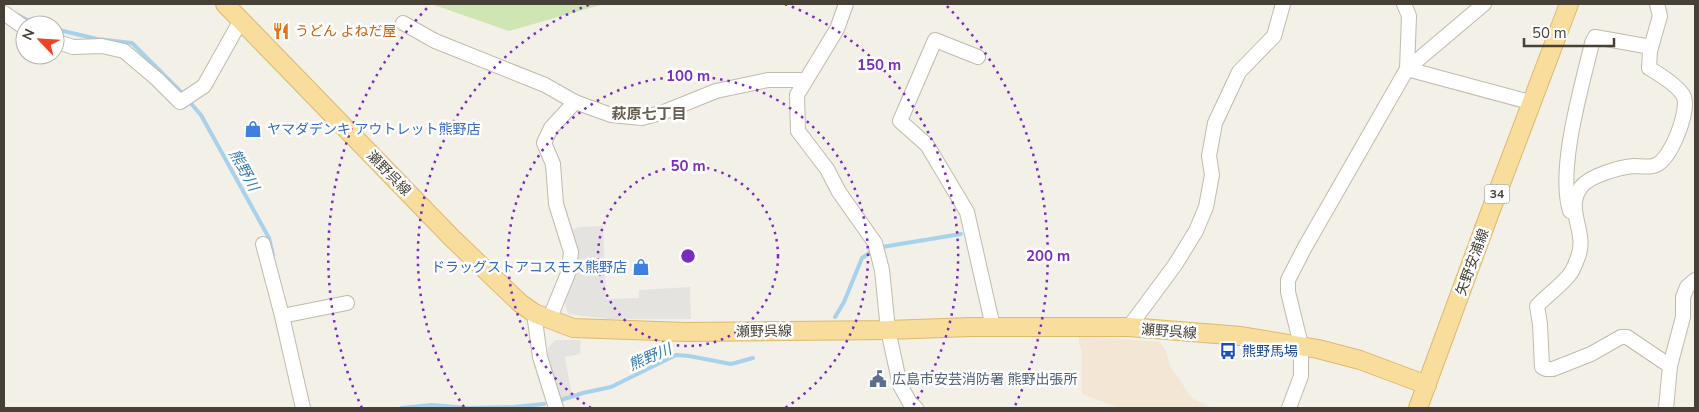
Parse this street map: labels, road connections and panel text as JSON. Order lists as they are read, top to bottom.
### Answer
{
  "streets": {
    "main road": ["瀬野呉線", "34", "矢野安浦線"]
  },
  "crossings": [
    ["瀬野呉線", "矢野安浦線"]
  ],
  "districts": ["萩原七丁目"],
  "water": ["熊野川"],
  "places": {
    "restaurant": ["うどん よねだ屋"],
    "shop": ["ヤマダデンキ アウトレット熊野店", "ドラッグストアコスモス熊野店"],
    "bus stop": ["熊野馬場"],
    "public building": ["広島市安芸消防署 熊野出張所"]
  },
  "scale_bar": "50 m",
  "north": "top left",
  "rings": [
    "150 m",
    "100 m",
    "50 m",
    "200 m"
  ]
}
